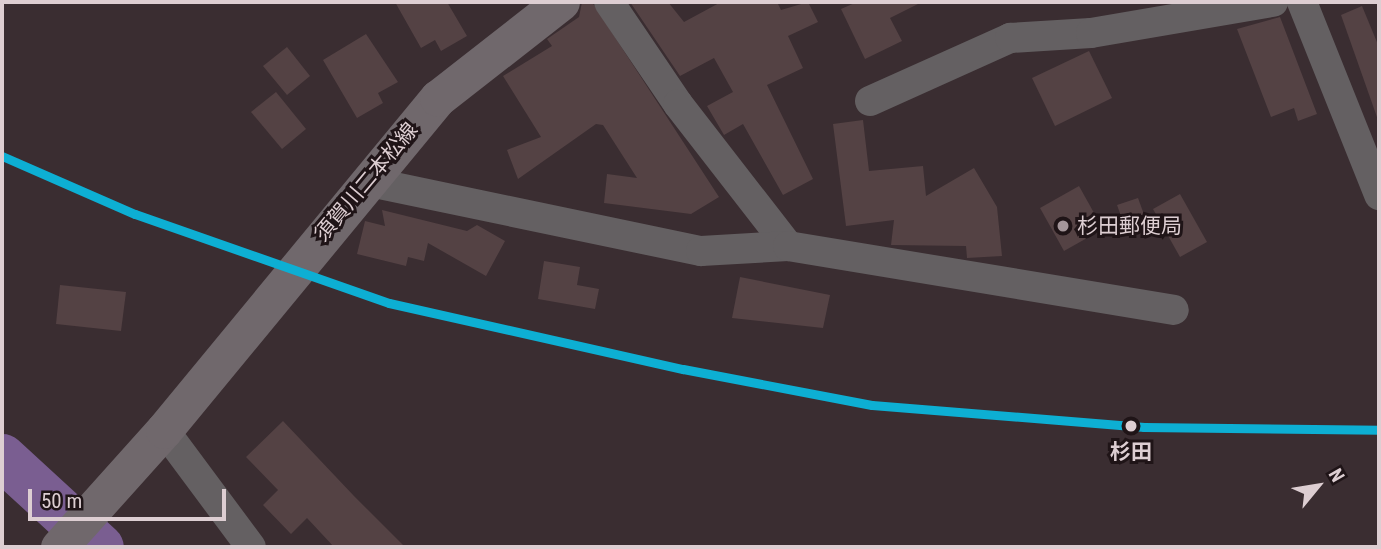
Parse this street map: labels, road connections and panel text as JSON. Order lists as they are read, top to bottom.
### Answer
{
  "streets": {
    "main road": ["須賀川二本松線"]
  },
  "places": ["杉田郵便局", "杉田"],
  "scale_bar": "50 m",
  "north": "top right"
}
